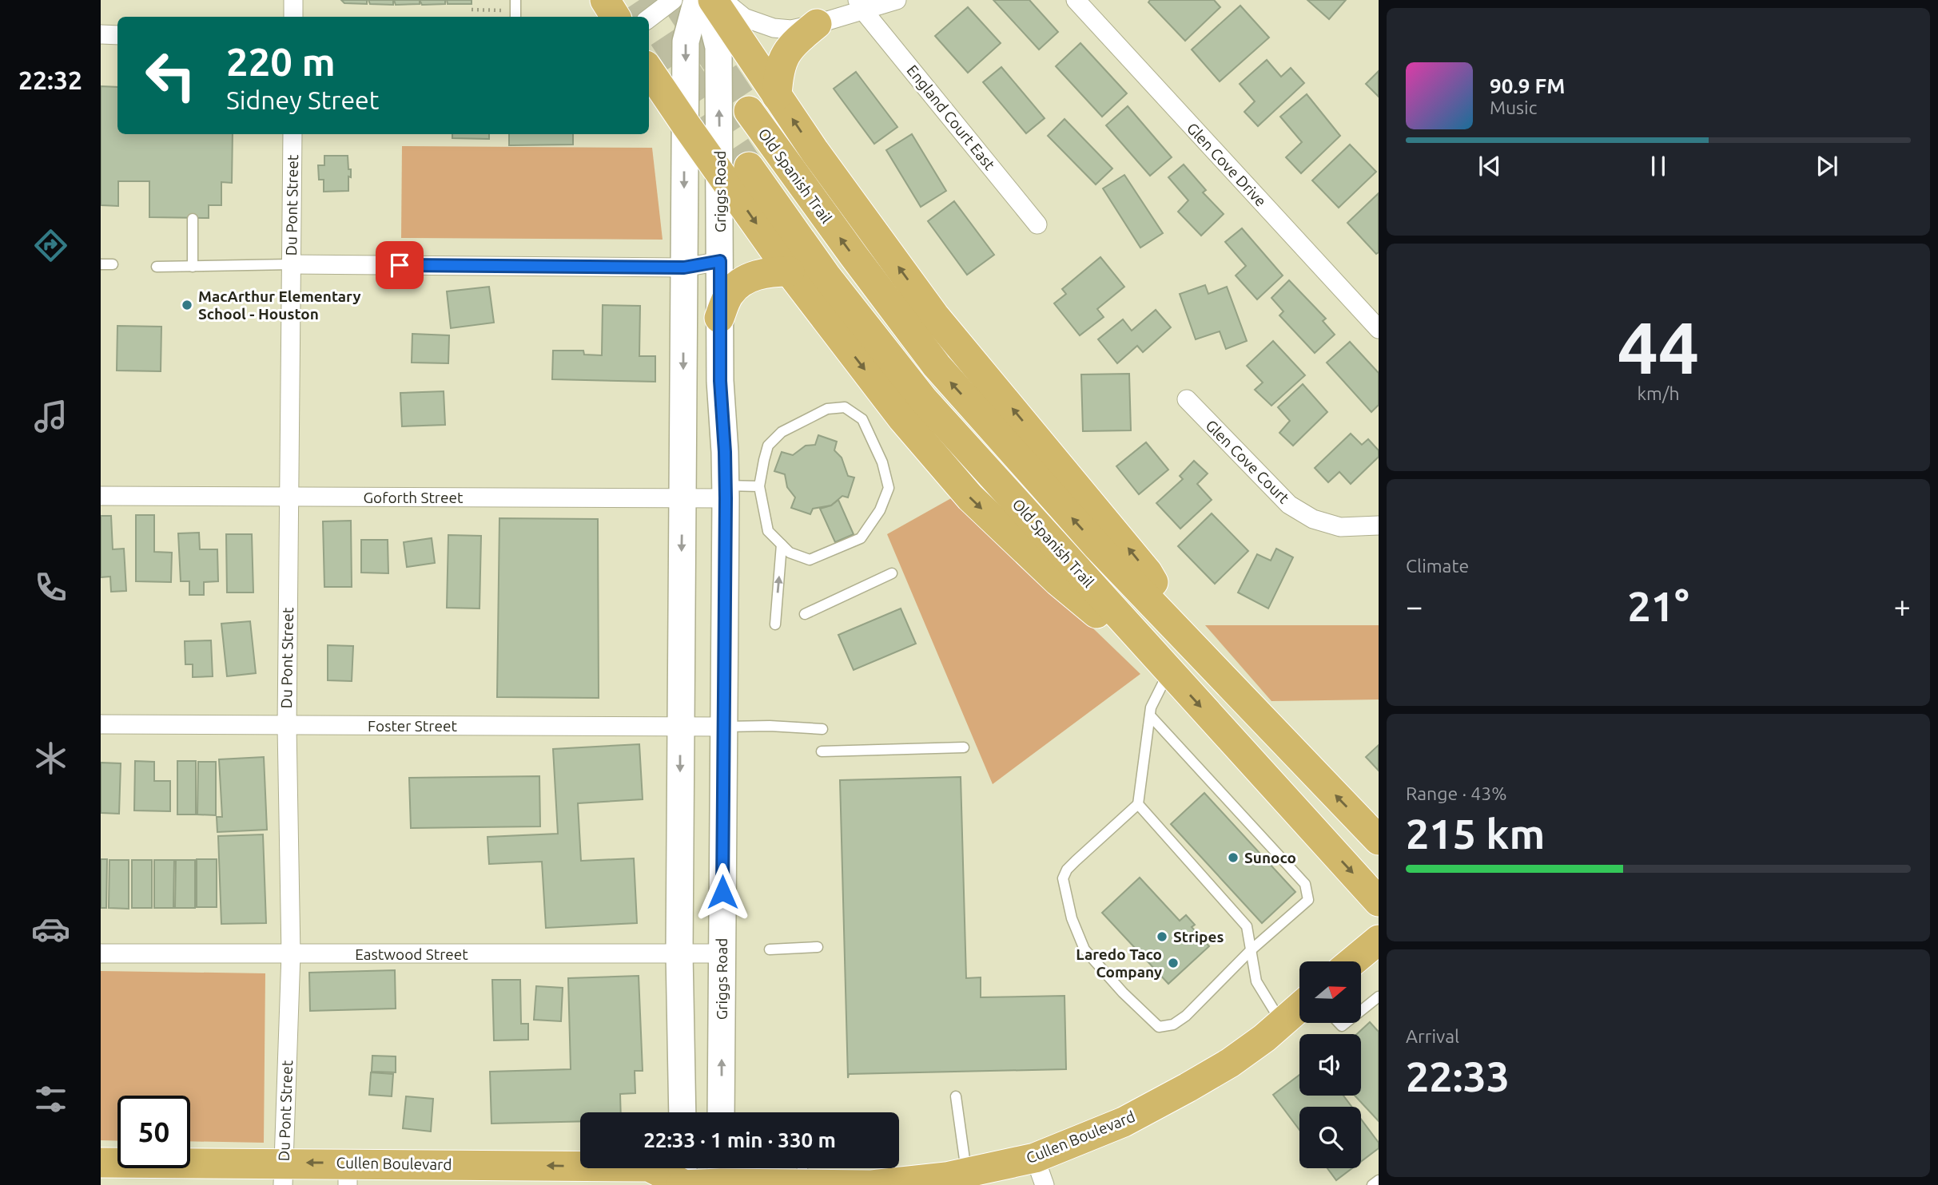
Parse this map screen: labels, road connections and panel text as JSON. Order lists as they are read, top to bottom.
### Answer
{
  "streets": {
    "main road": ["Old Spanish Trail", "Griggs Road", "Cullen Boulevard"],
    "street": [
      "England Court East",
      "Glen Cove Drive",
      "Du Pont Street",
      "Glen Cove Court",
      "Goforth Street",
      "Foster Street",
      "Eastwood Street"
    ]
  },
  "crossings": [
    ["Griggs Road", "Goforth Street"],
    ["Griggs Road", "Foster Street"],
    ["Griggs Road", "Eastwood Street"],
    ["Du Pont Street", "Goforth Street"],
    ["Du Pont Street", "Foster Street"],
    ["Du Pont Street", "Eastwood Street"],
    ["Du Pont Street", "Cullen Boulevard"]
  ],
  "places": [
    "MacArthur Elementary School - Houston",
    "Sunoco",
    "Stripes",
    "Laredo Taco Company"
  ],
  "north": "right",
  "page": {
    "tabs": "22:32",
    "turn": ["220 m", "Sidney Street"],
    "song": ["90.9 FM", "Music"],
    "tile": [
      ["44", "km/h"],
      "Climate",
      ["Range · 43%", "215 km"],
      ["Arrival", "22:33"]
    ],
    "heat": ["−", "21°", "+"],
    "limit": "50",
    "trip": "22:33 · 1 min · 330 m"
  }
}
